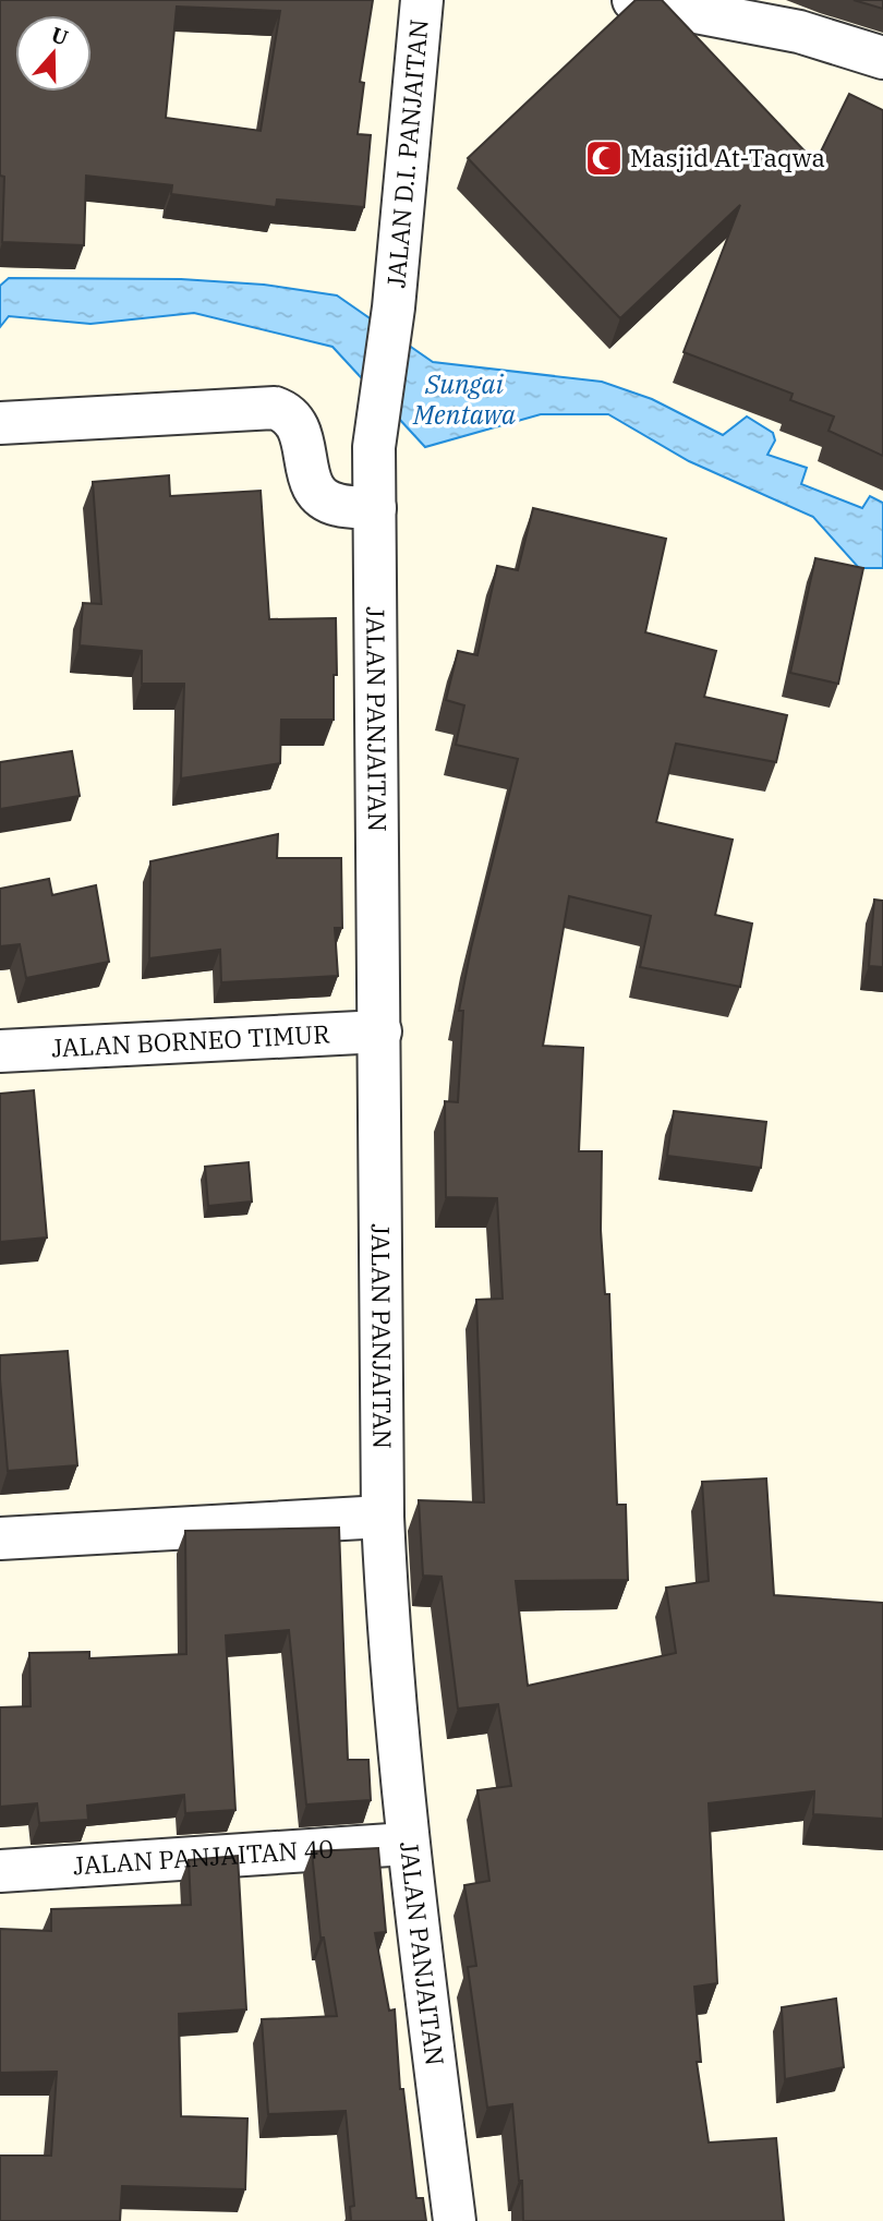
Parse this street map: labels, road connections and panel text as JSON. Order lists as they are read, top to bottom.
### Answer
{
  "streets": {
    "street": [
      "JALAN D.I. PANJAITAN",
      "JALAN PANJAITAN",
      "JALAN BORNEO TIMUR",
      "JALAN PANJAITAN 40"
    ]
  },
  "crossings": [
    ["JALAN D.I. PANJAITAN", "JALAN PANJAITAN"],
    ["JALAN PANJAITAN", "JALAN BORNEO TIMUR"],
    ["JALAN PANJAITAN", "JALAN PANJAITAN 40"]
  ],
  "water": ["Sungai Mentawa"],
  "places": {
    "mosque": ["Masjid At-Taqwa"]
  },
  "north": "top"
}
